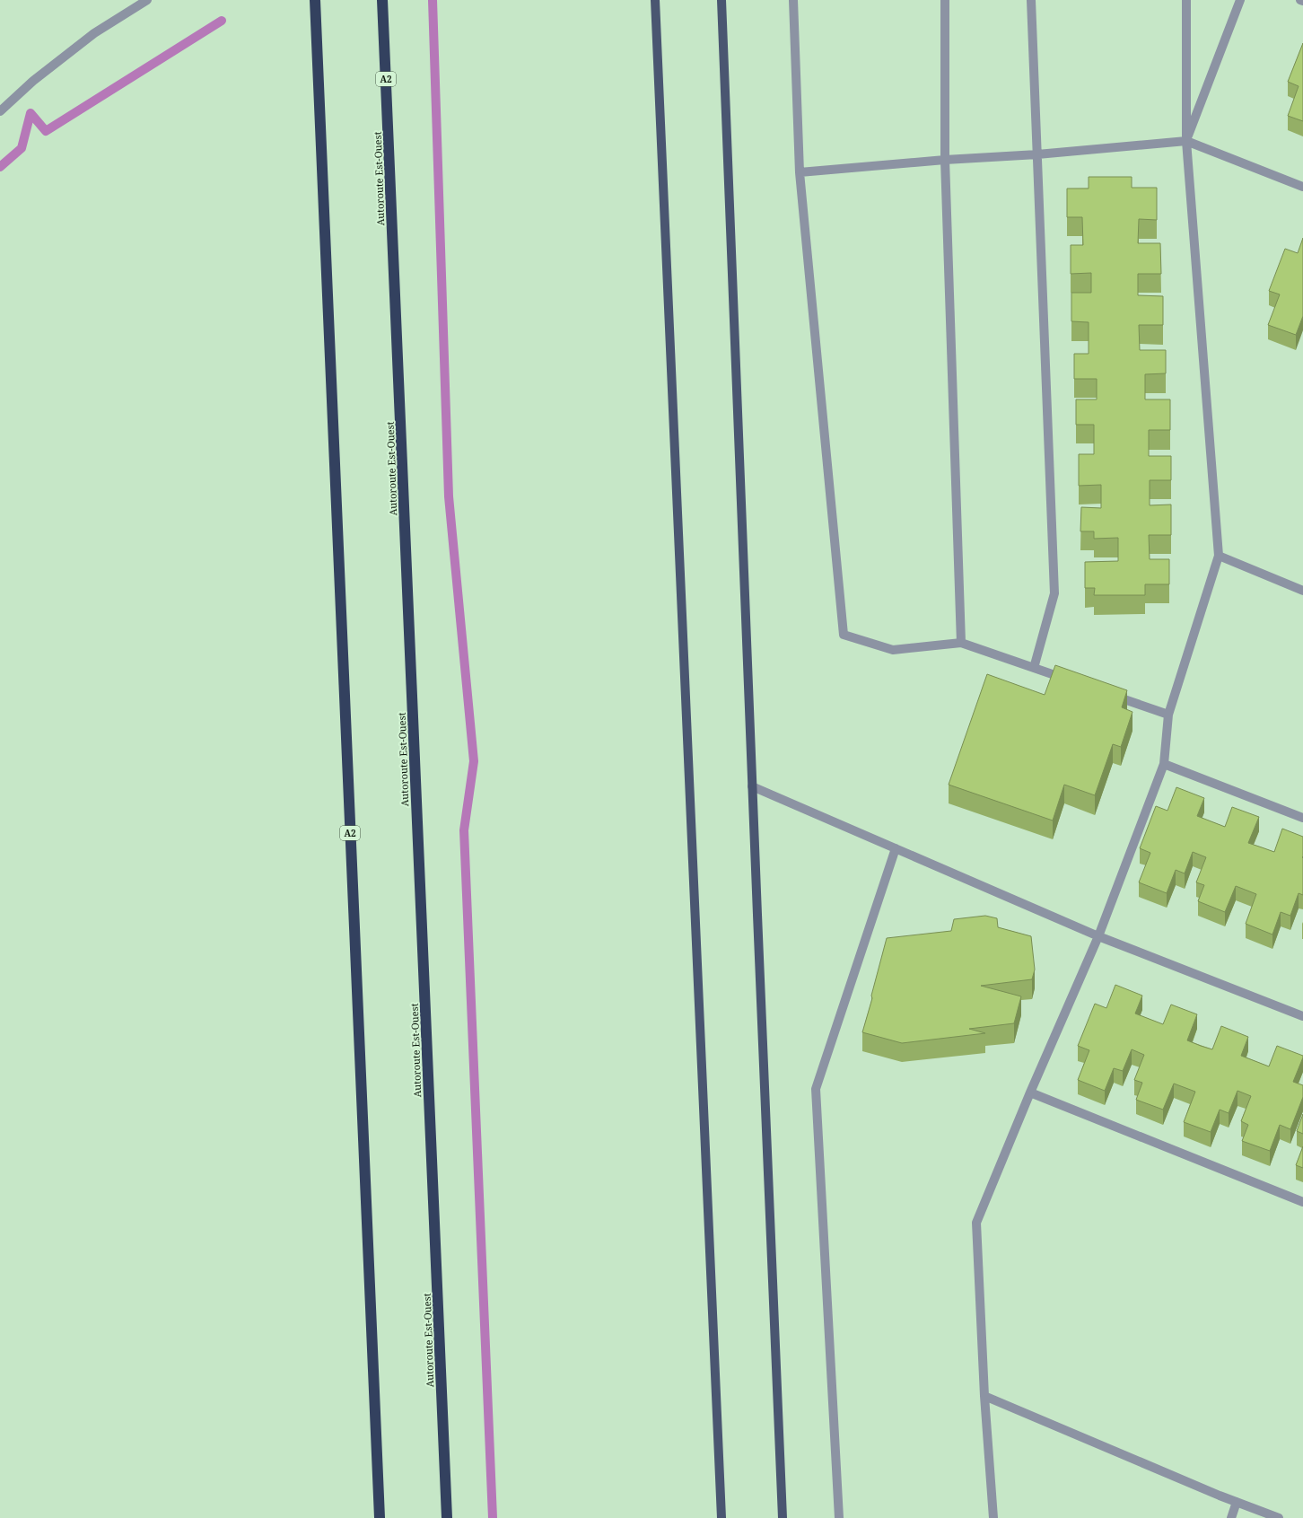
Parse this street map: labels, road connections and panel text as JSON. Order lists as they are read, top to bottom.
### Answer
{
  "streets": {
    "highway": ["A2", "Autoroute Est-Ouest"]
  }
}
